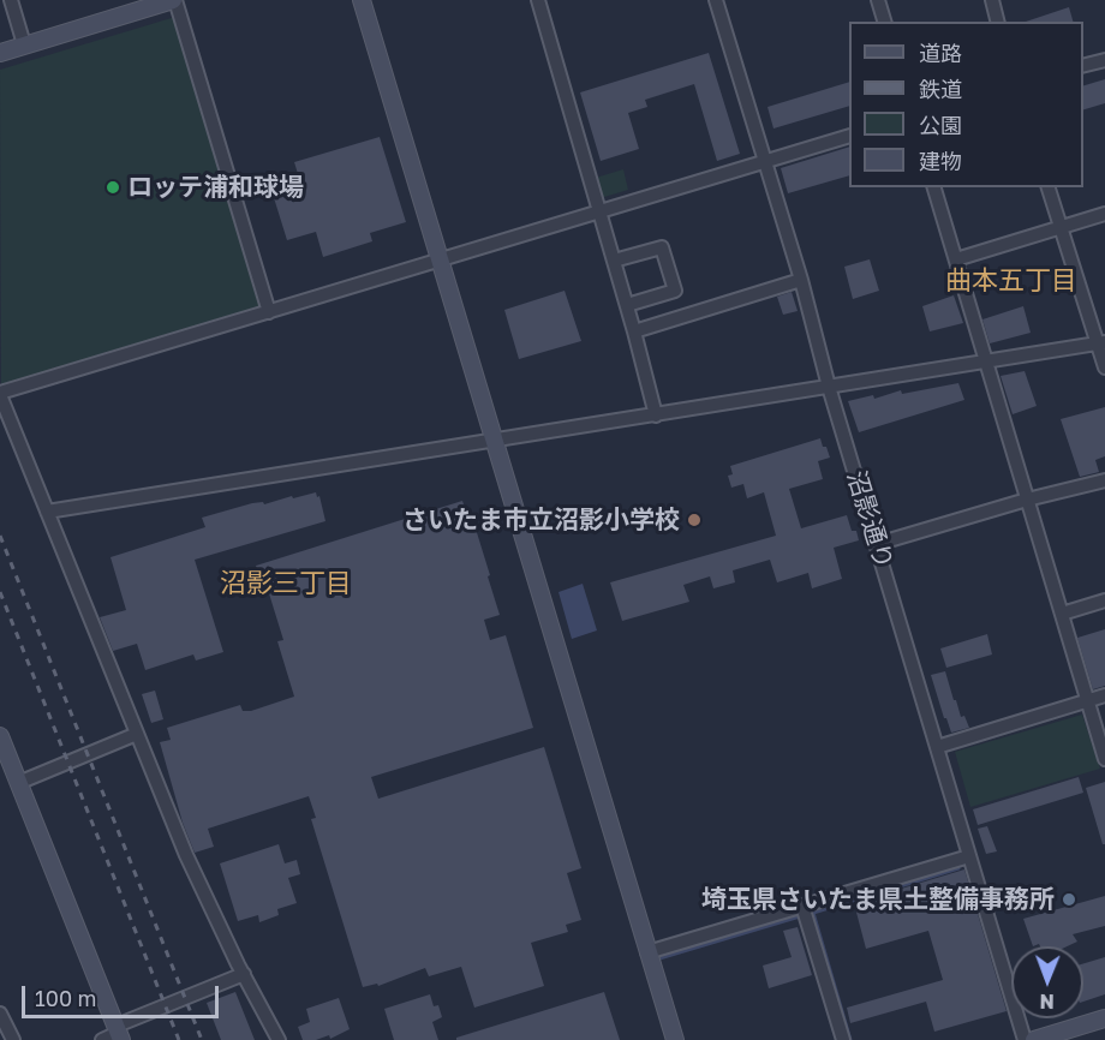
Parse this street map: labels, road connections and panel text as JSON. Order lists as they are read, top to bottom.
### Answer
{
  "streets": {
    "street": ["沼影通り"]
  },
  "districts": ["曲本五丁目", "沼影三丁目"],
  "places": ["ロッテ浦和球場", "さいたま市立沼影小学校", "埼玉県さいたま県土整備事務所"],
  "legend": [
    "道路",
    "鉄道",
    "公園",
    "建物"
  ],
  "scale_bar": "100 m",
  "north": "bottom"
}
